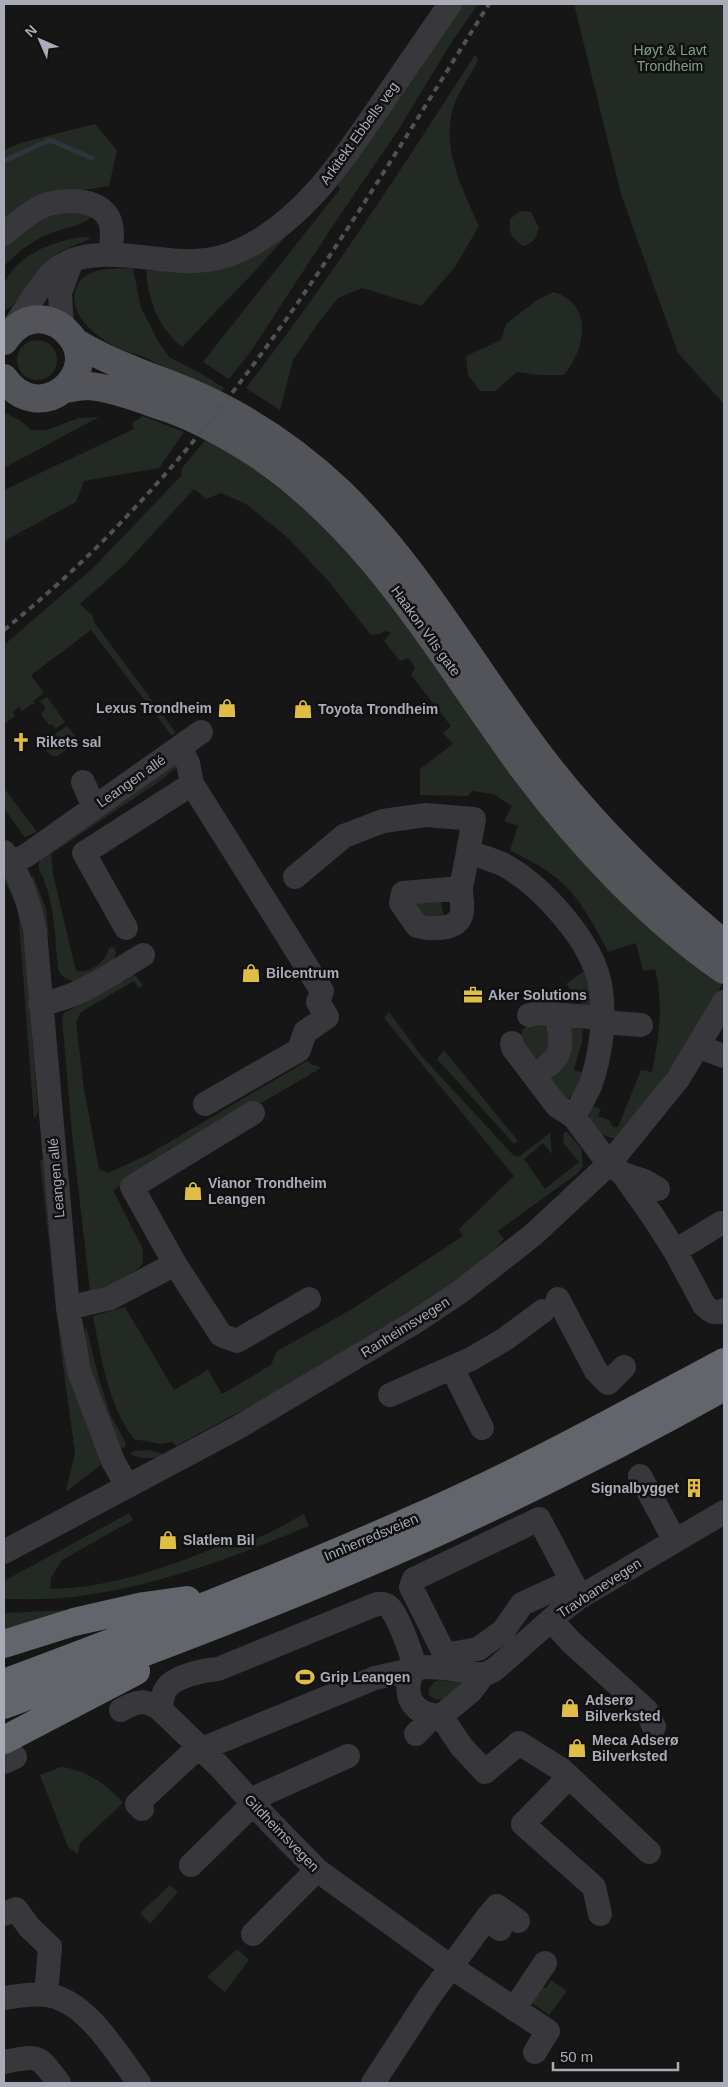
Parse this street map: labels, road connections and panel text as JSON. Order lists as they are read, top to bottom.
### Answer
{
  "streets": {
    "highway": ["Innherredsveien"],
    "main road": ["Haakon VIIs gate"],
    "street": [
      "Arkitekt Ebbells veg",
      "Leangen allé",
      "Ranheimsvegen",
      "Travbanevegen",
      "Gildheimsvegen"
    ]
  },
  "crossings": [
    ["Arkitekt Ebbells veg", "Haakon VIIs gate"],
    ["Leangen allé", "Ranheimsvegen"]
  ],
  "parks": ["Høyt & Lavt Trondheim"],
  "places": {
    "shop": [
      "Lexus Trondheim",
      "Toyota Trondheim",
      "Bilcentrum",
      "Vianor Trondheim Leangen",
      "Slatlem Bil",
      "Adserø Bilverksted",
      "Meca Adserø Bilverksted"
    ],
    "church": ["Rikets sal"],
    "office": ["Aker Solutions"],
    "building": ["Signalbygget"],
    "sports": ["Grip Leangen"]
  },
  "scale_bar": "50 m",
  "north": "top left"
}
